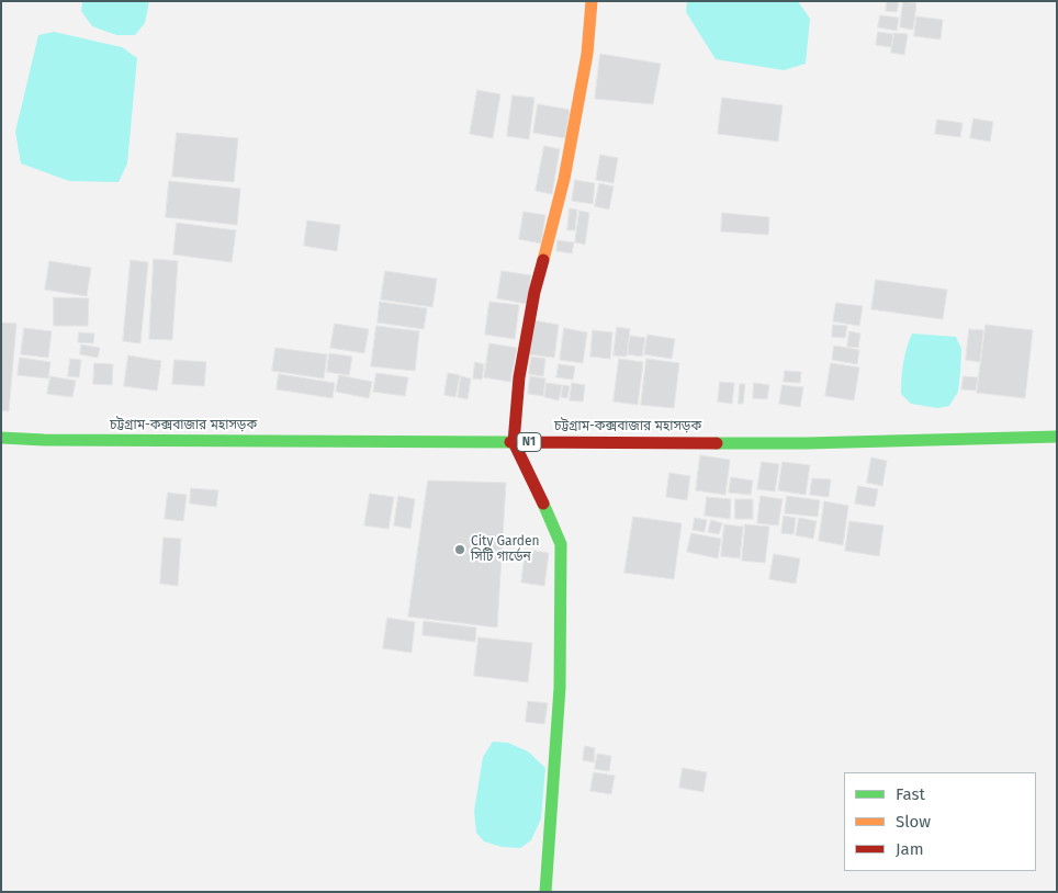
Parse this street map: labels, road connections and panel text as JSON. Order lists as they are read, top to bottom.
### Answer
{
  "streets": {
    "main road": ["চট্টগ্রাম-কক্সবাজার মহাসড়ক", "N1"]
  },
  "places": ["City Garden সিটি গার্ডেন"],
  "legend": ["Fast", "Slow", "Jam"]
}
